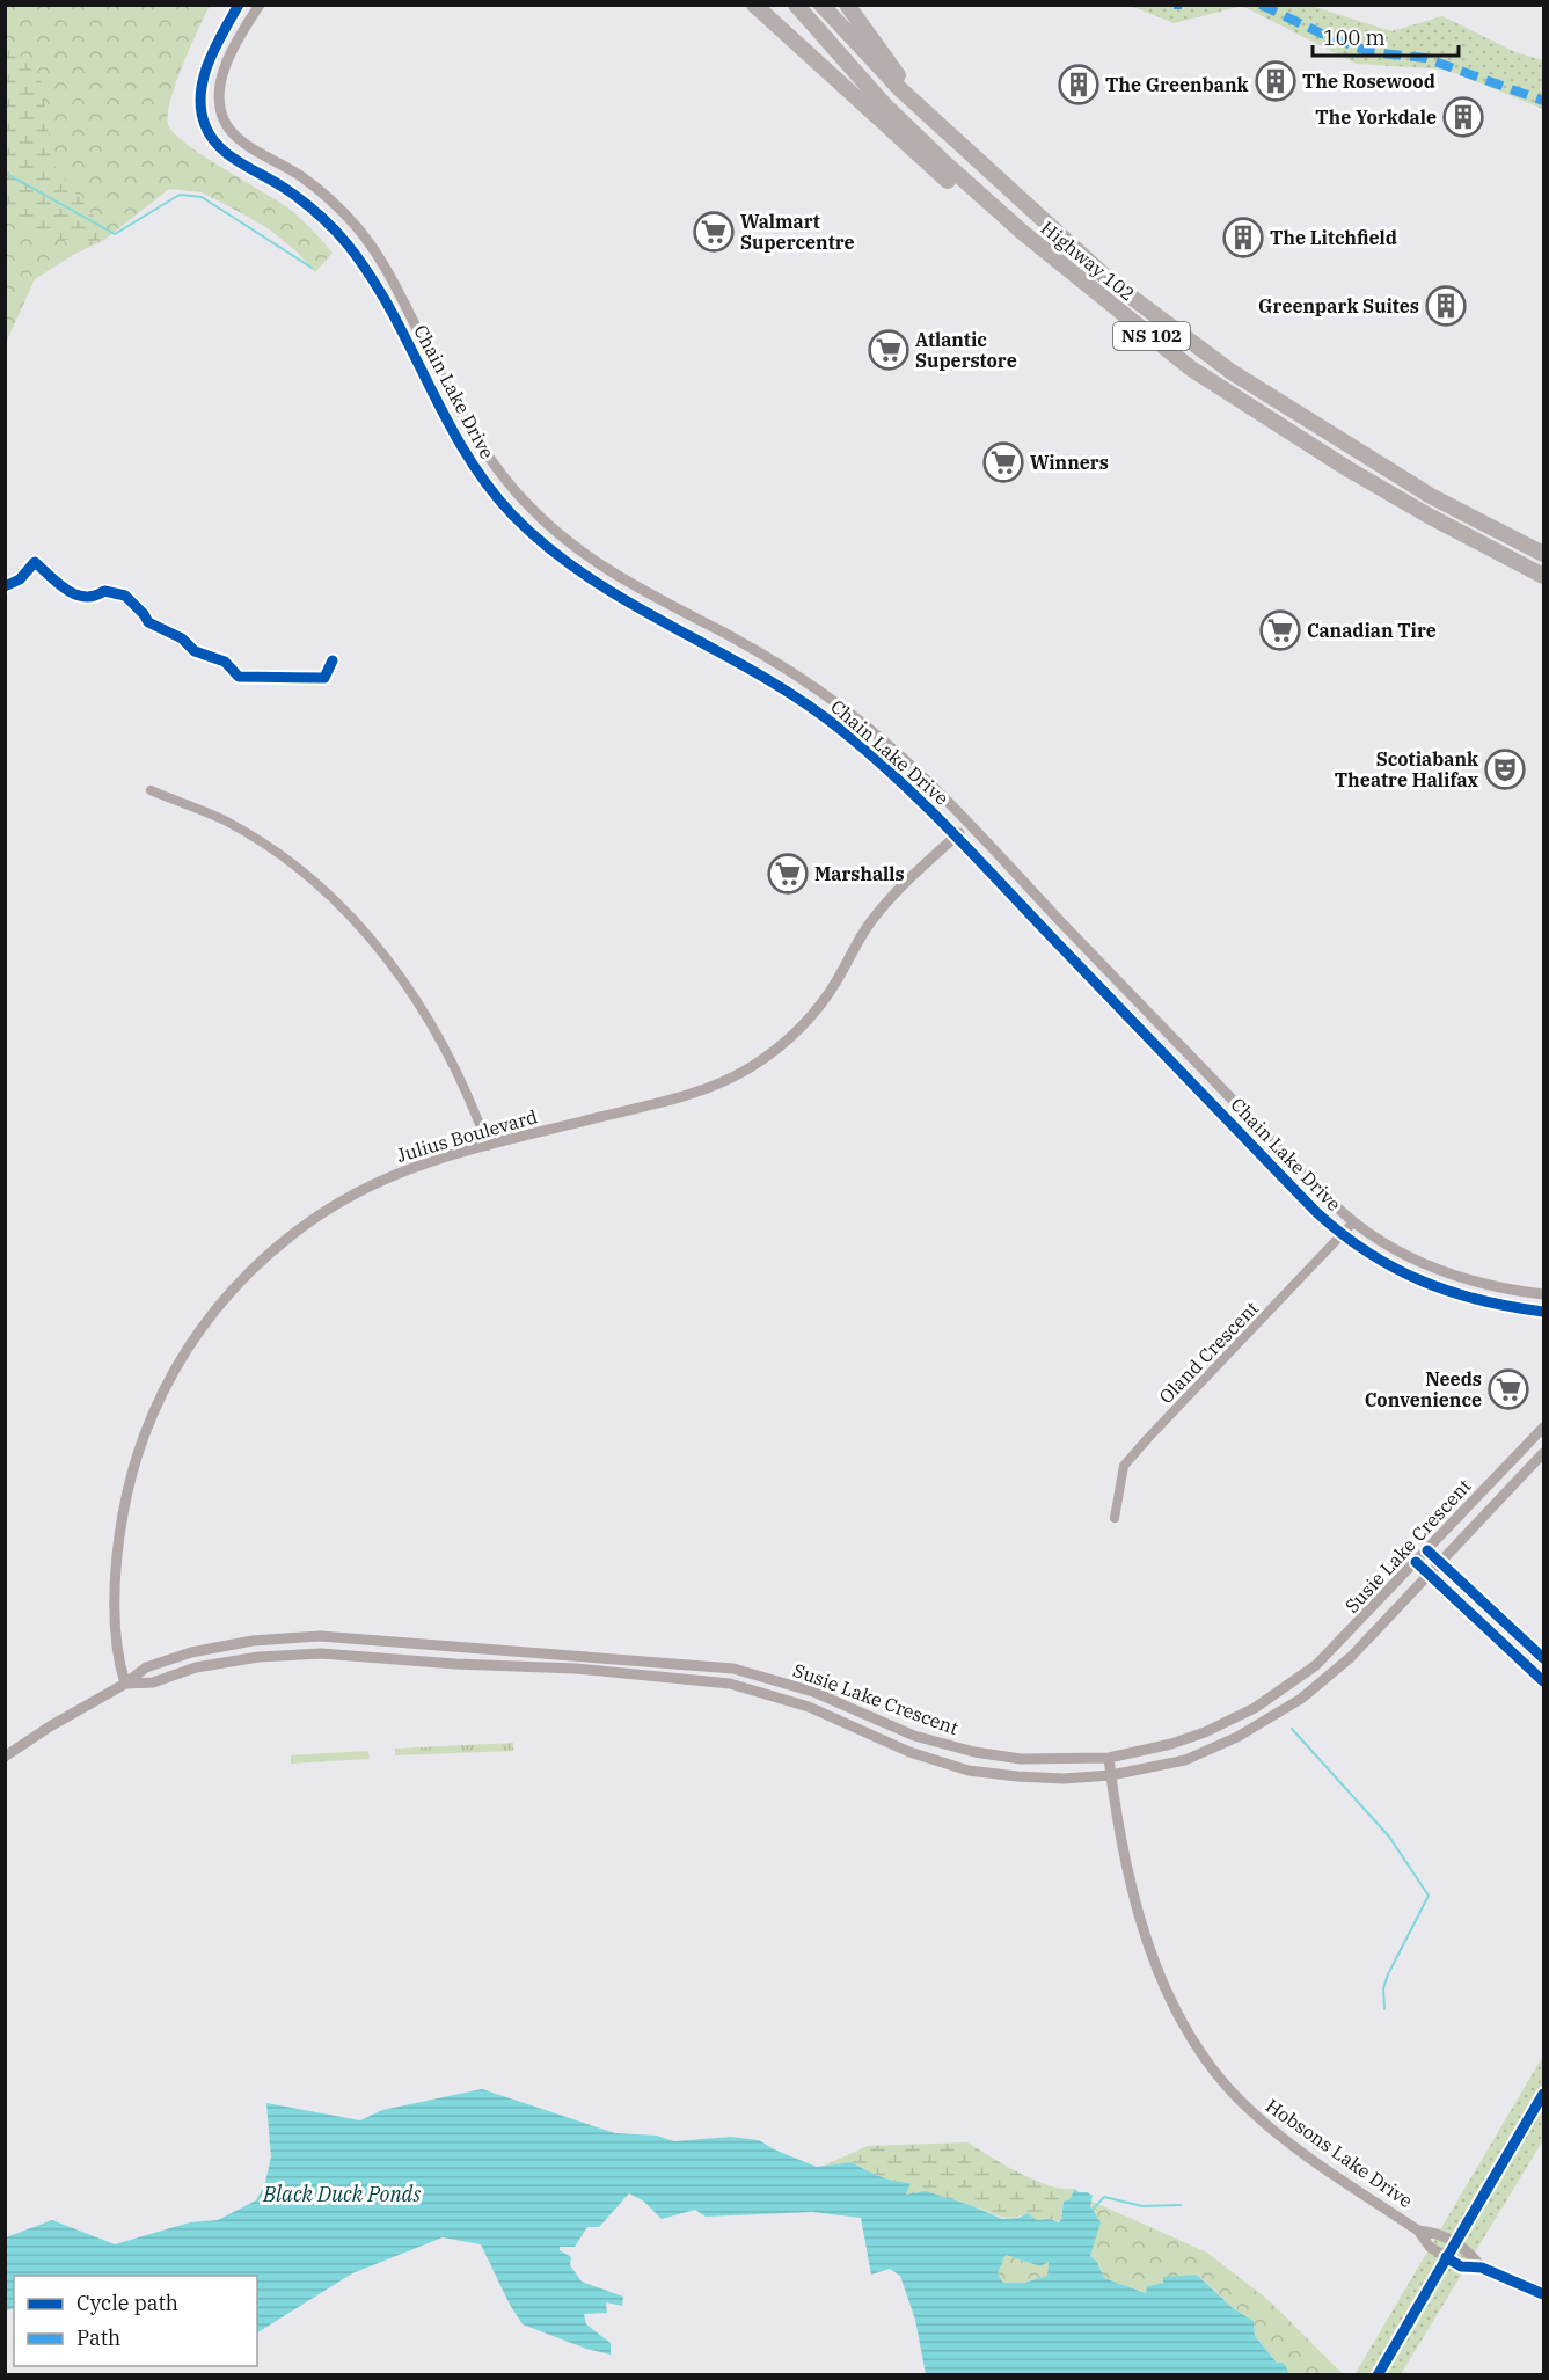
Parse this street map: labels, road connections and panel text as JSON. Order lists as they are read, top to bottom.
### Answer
{
  "streets": {
    "highway": ["Highway 102", "NS 102"],
    "street": [
      "Chain Lake Drive",
      "Julius Boulevard",
      "Oland Crescent",
      "Susie Lake Crescent",
      "Hobsons Lake Drive"
    ]
  },
  "crossings": [
    ["Chain Lake Drive", "Julius Boulevard"],
    ["Chain Lake Drive", "Oland Crescent"],
    ["Julius Boulevard", "Susie Lake Crescent"],
    ["Susie Lake Crescent", "Hobsons Lake Drive"]
  ],
  "water": ["Black Duck Ponds"],
  "places": {
    "building": [
      "The Rosewood",
      "The Greenbank",
      "The Yorkdale",
      "The Litchfield",
      "Greenpark Suites"
    ],
    "supermarket": [
      "Walmart Supercentre",
      "Atlantic Superstore",
      "Winners",
      "Canadian Tire",
      "Marshalls",
      "Needs Convenience"
    ],
    "theatre": ["Scotiabank Theatre Halifax"]
  },
  "legend": ["Cycle path", "Path"],
  "scale_bar": "100 m"
}
